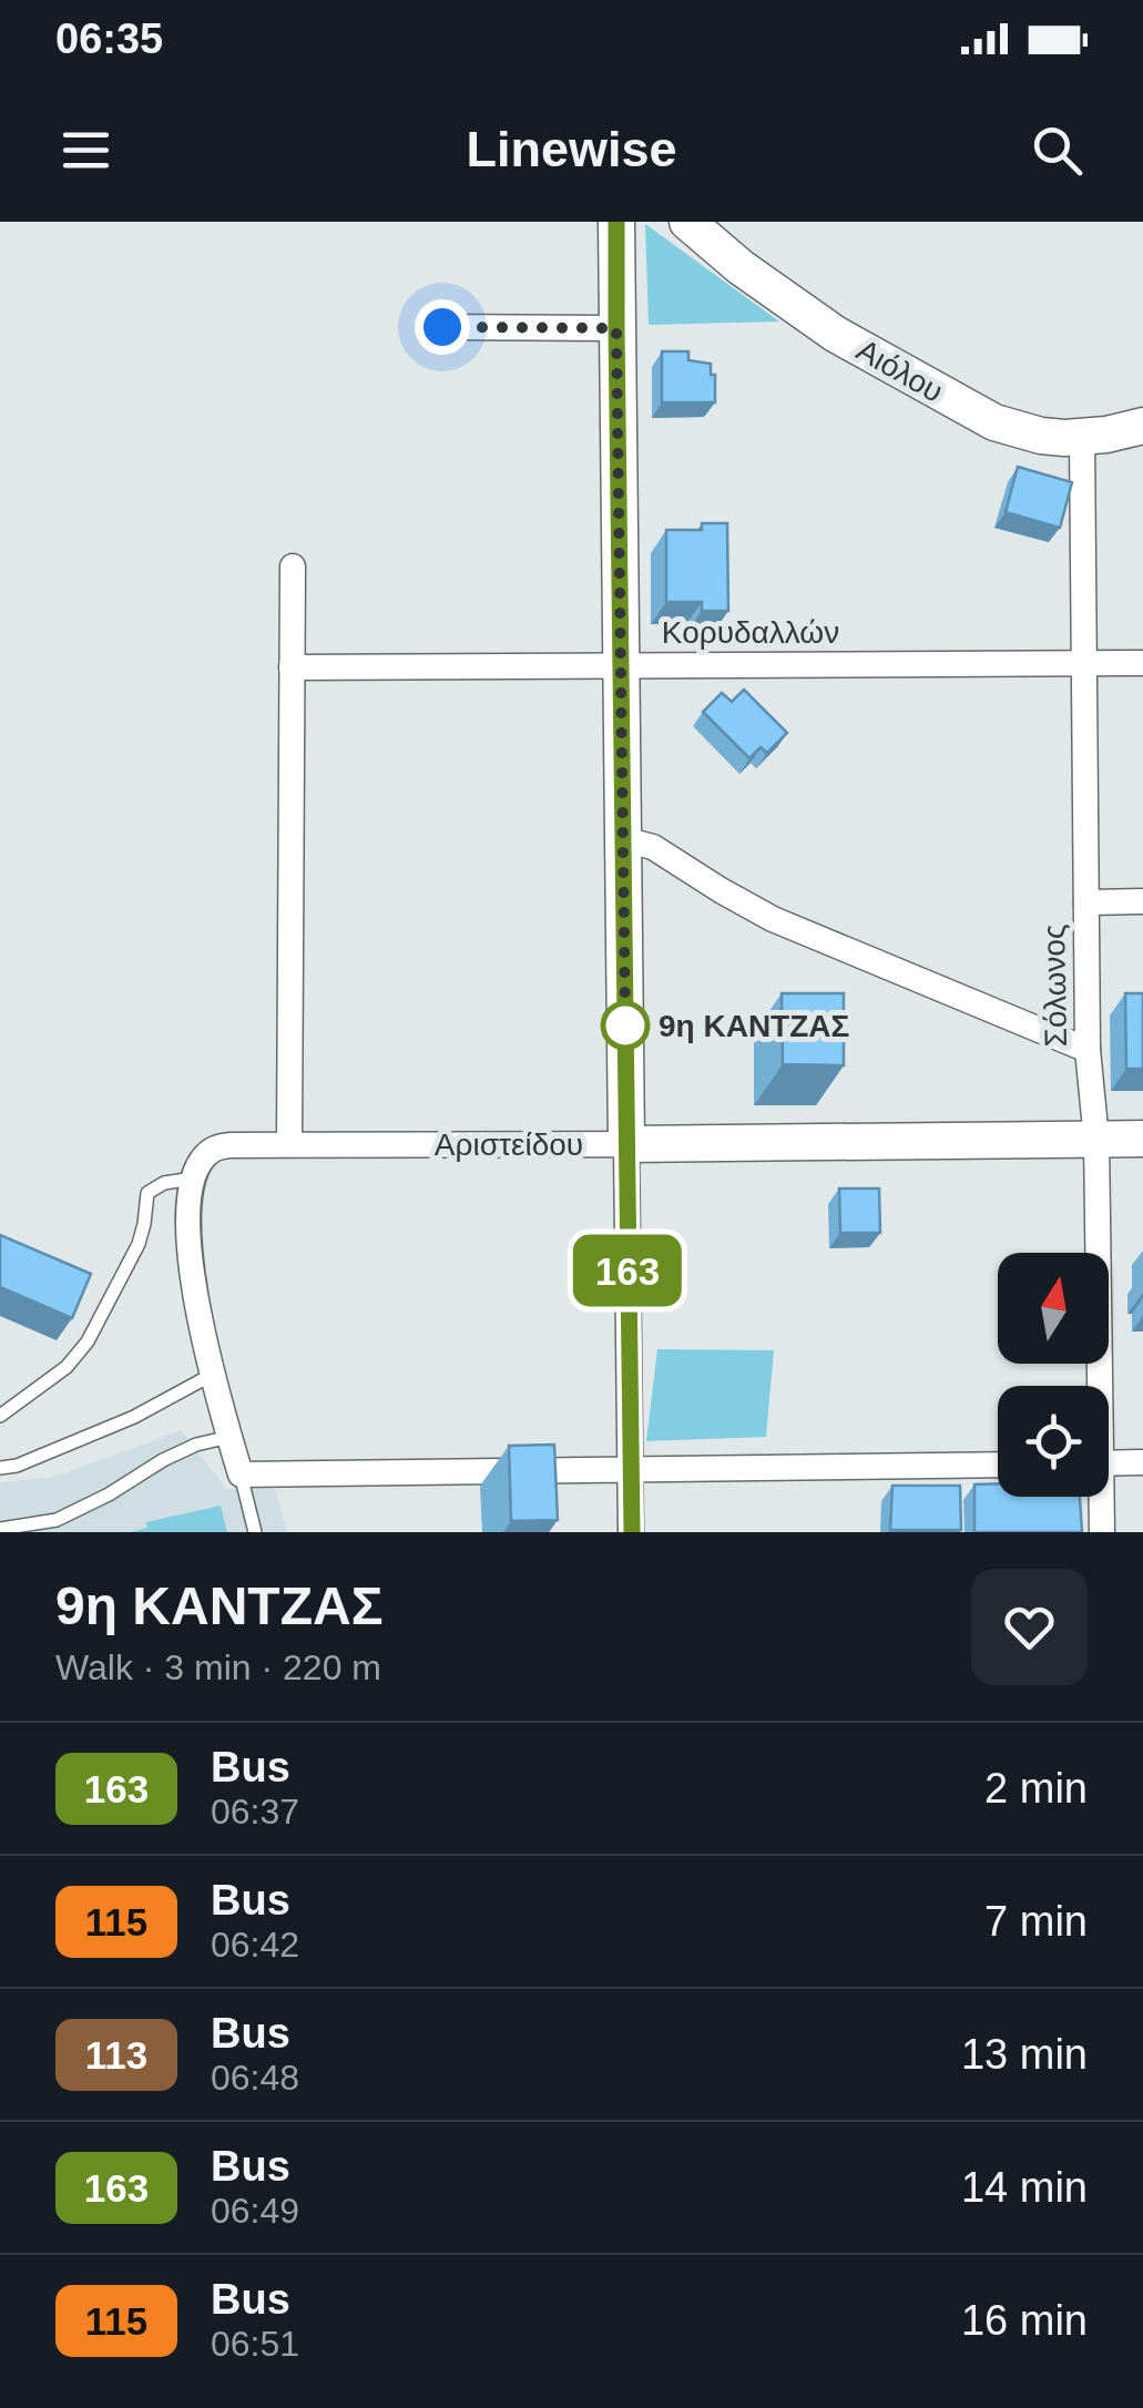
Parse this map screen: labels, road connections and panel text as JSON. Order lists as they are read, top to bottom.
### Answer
{
  "streets": {
    "street": [
      "Αιόλου",
      "Κορυδαλλών",
      "Σόλωνος",
      "Αριστείδου"
    ]
  },
  "crossings": [
    ["Αιόλου", "Σόλωνος"],
    ["Κορυδαλλών", "Σόλωνος"],
    ["Σόλωνος", "Αριστείδου"]
  ],
  "places": ["9η ΚΑΝΤΖΑΣ"],
  "lines": ["bus line 163"],
  "north": "top",
  "page": {
    "status": "06:35",
    "header": "Linewise",
    "on_map": "163",
    "heading": ["9η ΚΑΝΤΖΑΣ", "Walk · 3 min · 220 m"],
    "list": [
      {
        "mark": "163",
        "name": "Bus",
        "note": "06:37",
        "value": "2 min"
      },
      {
        "mark": "115",
        "name": "Bus",
        "note": "06:42",
        "value": "7 min"
      },
      {
        "mark": "113",
        "name": "Bus",
        "note": "06:48",
        "value": "13 min"
      },
      {
        "mark": "163",
        "name": "Bus",
        "note": "06:49",
        "value": "14 min"
      },
      {
        "mark": "115",
        "name": "Bus",
        "note": "06:51",
        "value": "16 min"
      }
    ]
  }
}
